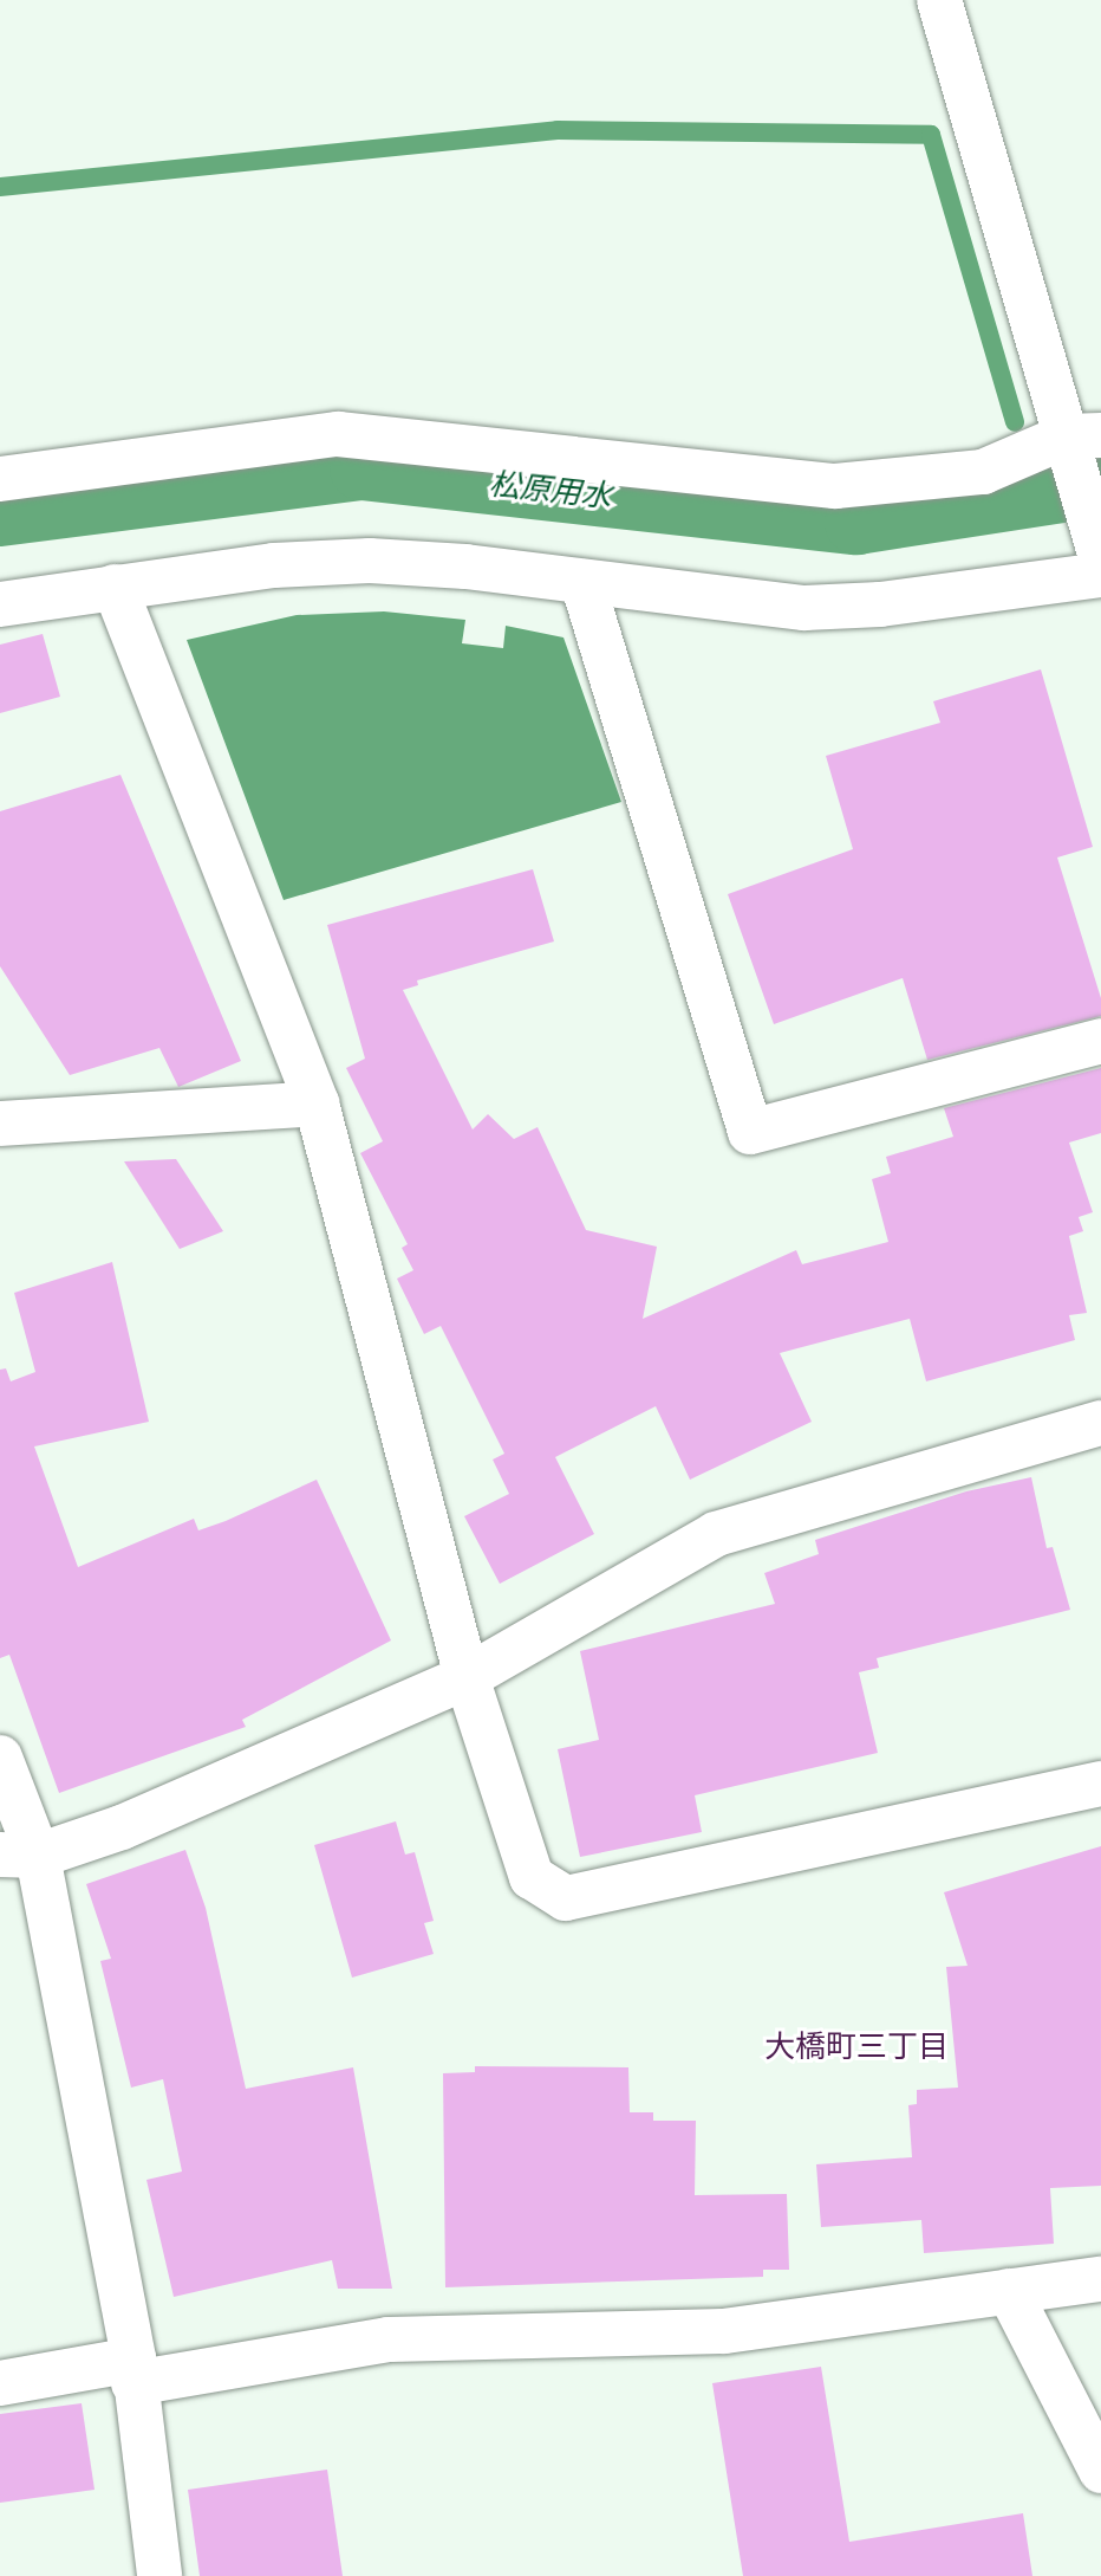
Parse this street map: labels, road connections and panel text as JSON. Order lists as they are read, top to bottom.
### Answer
{
  "districts": ["大橋町三丁目"],
  "water": ["松原用水"]
}
